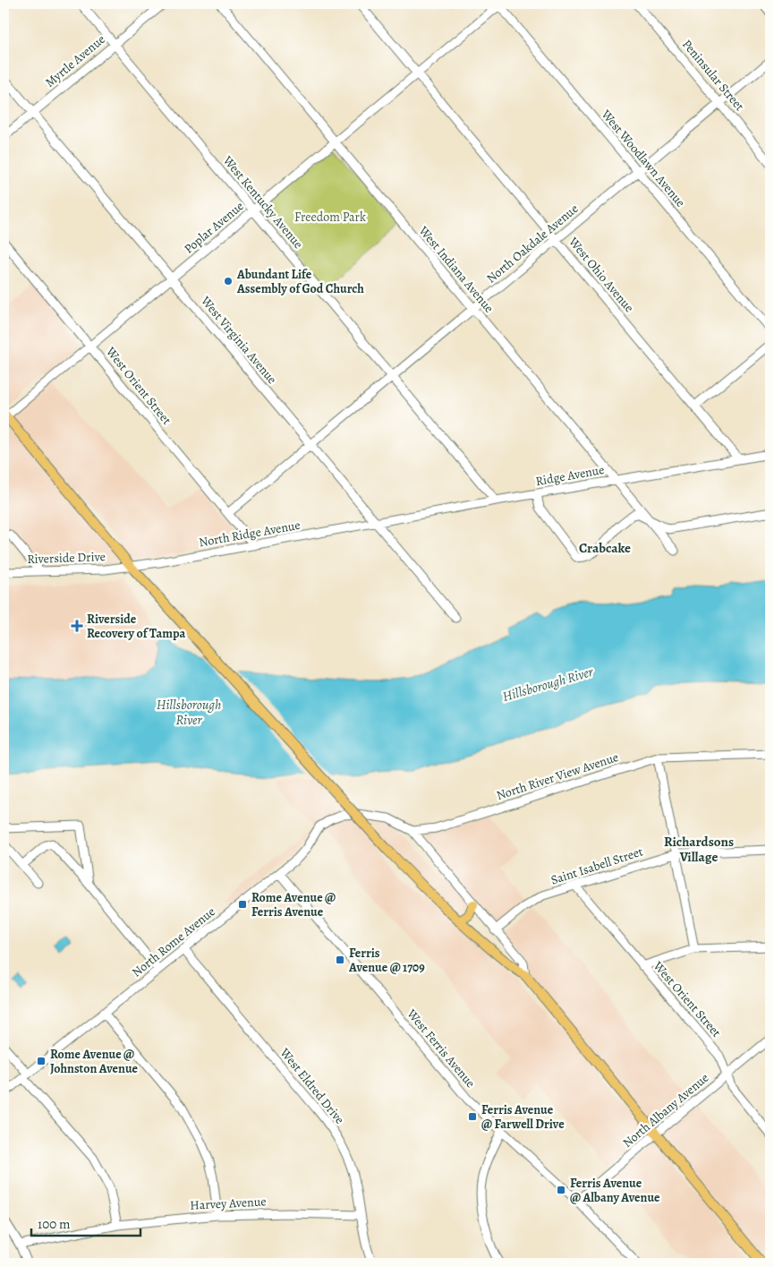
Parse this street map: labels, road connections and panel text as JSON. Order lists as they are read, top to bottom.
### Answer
{
  "streets": {
    "street": [
      "Myrtle Avenue",
      "Peninsular Street",
      "West Woodlawn Avenue",
      "West Kentucky Avenue",
      "Poplar Avenue",
      "North Oakdale Avenue",
      "West Indiana Avenue",
      "West Ohio Avenue",
      "West Virginia Avenue",
      "West Orient Street",
      "Ridge Avenue",
      "North Ridge Avenue",
      "Riverside Drive",
      "North River View Avenue",
      "Saint Isabell Street",
      "North Rome Avenue",
      "West Ferris Avenue",
      "West Eldred Drive",
      "North Albany Avenue",
      "Harvey Avenue"
    ]
  },
  "crossings": [
    ["Myrtle Avenue", "West Kentucky Avenue"],
    ["Myrtle Avenue", "West Virginia Avenue"],
    ["Peninsular Street", "North Oakdale Avenue"],
    ["West Woodlawn Avenue", "Poplar Avenue"],
    ["West Woodlawn Avenue", "North Oakdale Avenue"],
    ["West Kentucky Avenue", "Poplar Avenue"],
    ["West Kentucky Avenue", "North Oakdale Avenue"],
    ["West Kentucky Avenue", "Ridge Avenue"],
    ["Poplar Avenue", "West Indiana Avenue"],
    ["Poplar Avenue", "West Ohio Avenue"],
    ["Poplar Avenue", "West Virginia Avenue"],
    ["Poplar Avenue", "West Orient Street"],
    ["North Oakdale Avenue", "West Indiana Avenue"],
    ["North Oakdale Avenue", "West Ohio Avenue"],
    ["North Oakdale Avenue", "West Virginia Avenue"],
    ["North Oakdale Avenue", "West Orient Street"],
    ["West Indiana Avenue", "Ridge Avenue"],
    ["West Ohio Avenue", "Ridge Avenue"],
    ["West Virginia Avenue", "Ridge Avenue"],
    ["West Virginia Avenue", "North Ridge Avenue"],
    ["West Orient Street", "North Ridge Avenue"],
    ["West Orient Street", "Saint Isabell Street"],
    ["West Orient Street", "North Albany Avenue"],
    ["Ridge Avenue", "North Ridge Avenue"],
    ["North Ridge Avenue", "Riverside Drive"],
    ["North River View Avenue", "North Rome Avenue"],
    ["North Rome Avenue", "West Ferris Avenue"],
    ["North Rome Avenue", "West Eldred Drive"],
    ["West Ferris Avenue", "North Albany Avenue"],
    ["West Eldred Drive", "Harvey Avenue"]
  ],
  "districts": ["Crabcake", "Richardsons Village"],
  "water": ["Hillsborough River"],
  "parks": ["Freedom Park"],
  "places": {
    "other": ["Abundant Life Assembly of God Church"],
    "health": ["Riverside Recovery of Tampa"],
    "transit": [
      "Rome Avenue @ Ferris Avenue",
      "Ferris Avenue @ 1709",
      "Rome Avenue @ Johnston Avenue",
      "Ferris Avenue @ Farwell Drive",
      "Ferris Avenue @ Albany Avenue"
    ]
  },
  "scale_bar": "100 m"
}
